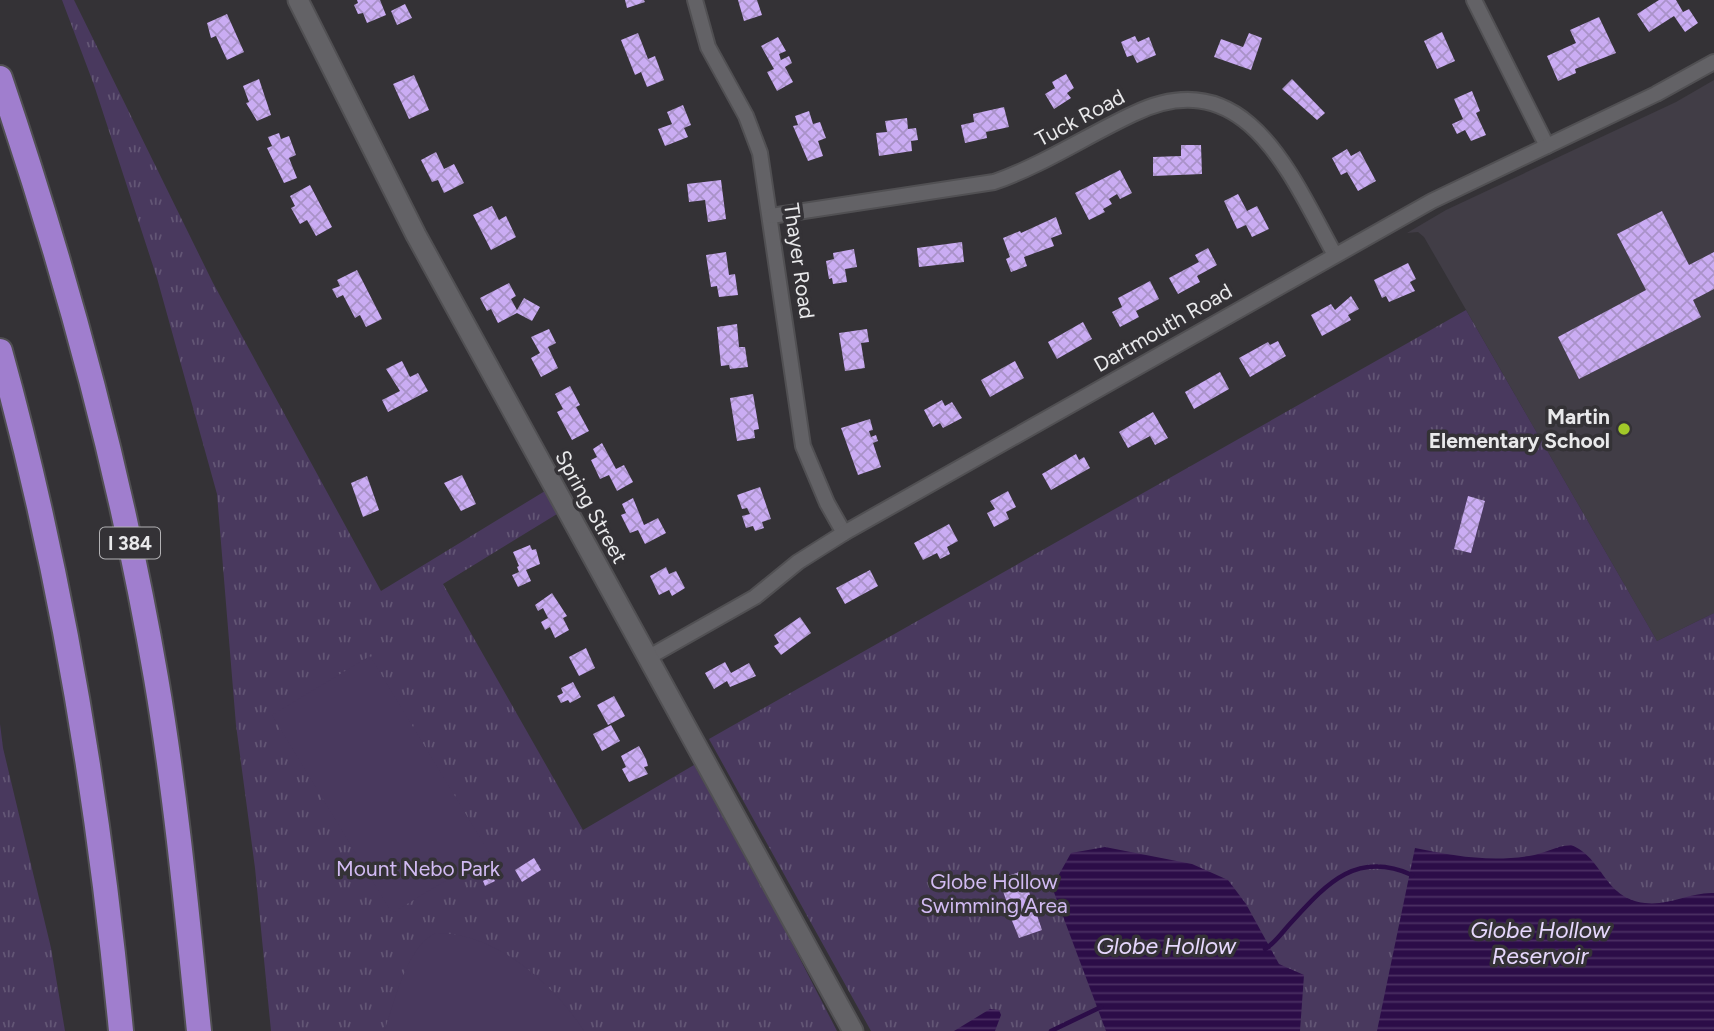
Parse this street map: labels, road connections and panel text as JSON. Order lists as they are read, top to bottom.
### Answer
{
  "streets": {
    "highway": ["I 384"],
    "street": [
      "Tuck Road",
      "Thayer Road",
      "Dartmouth Road",
      "Spring Street"
    ]
  },
  "crossings": [
    ["Tuck Road", "Thayer Road"],
    ["Tuck Road", "Dartmouth Road"],
    ["Thayer Road", "Dartmouth Road"],
    ["Dartmouth Road", "Spring Street"]
  ],
  "water": ["Globe Hollow Reservoir", "Globe Hollow"],
  "parks": ["Mount Nebo Park", "Globe Hollow Swimming Area"],
  "places": ["Martin Elementary School"]
}
